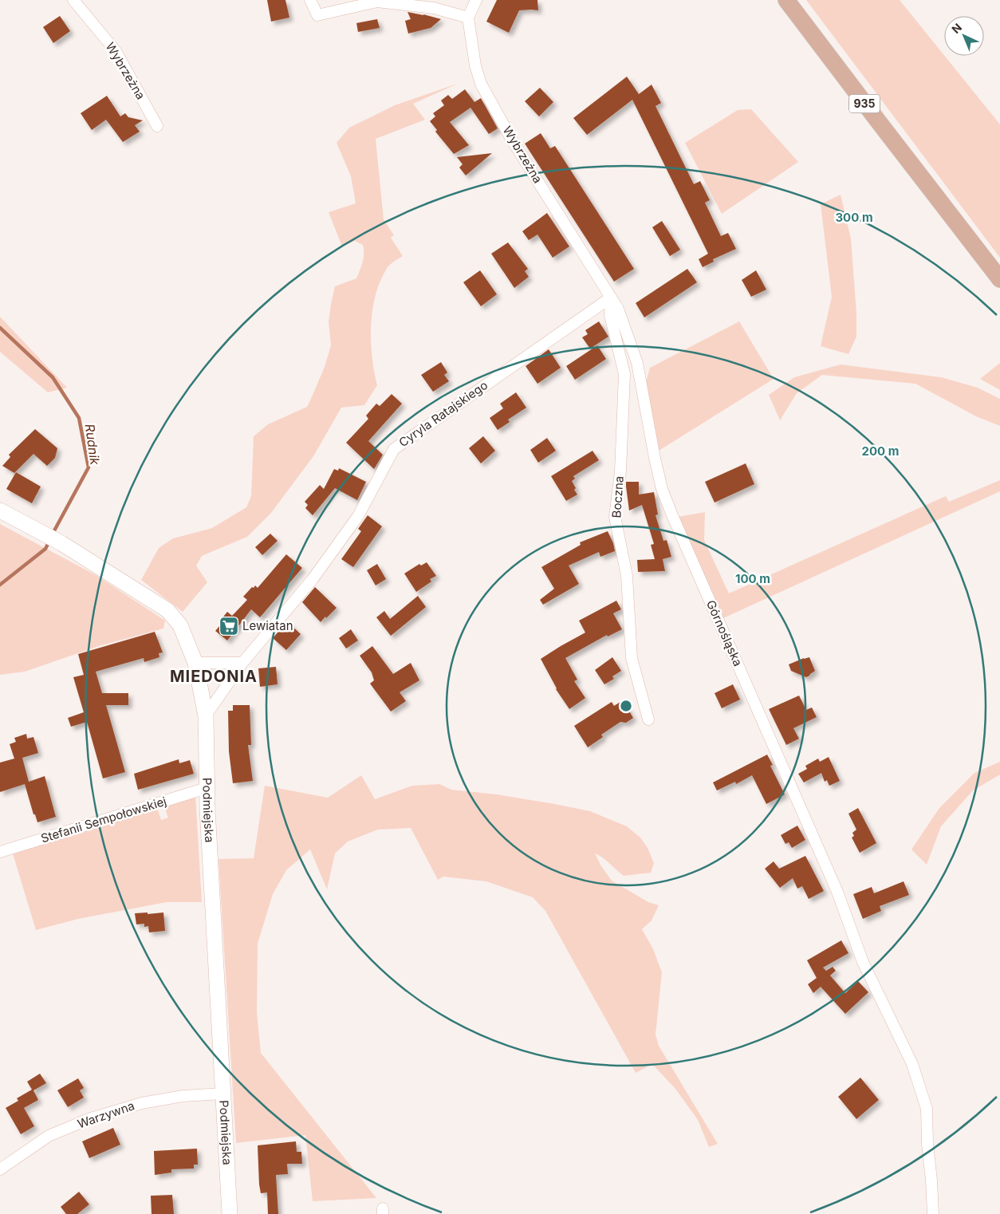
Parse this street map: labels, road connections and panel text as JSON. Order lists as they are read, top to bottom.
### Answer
{
  "streets": {
    "main road": ["935"],
    "street": [
      "Wybrzeżna",
      "Cyryla Ratajskiego",
      "Boczna",
      "Górnośląska",
      "Podmiejska",
      "Stefanii Sempołowskiej",
      "Warzywna"
    ]
  },
  "crossings": [
    ["Wybrzeżna", "Cyryla Ratajskiego"],
    ["Wybrzeżna", "Boczna"],
    ["Wybrzeżna", "Górnośląska"],
    ["Cyryla Ratajskiego", "Boczna"],
    ["Cyryla Ratajskiego", "Górnośląska"],
    ["Cyryla Ratajskiego", "Podmiejska"],
    ["Boczna", "Górnośląska"],
    ["Podmiejska", "Stefanii Sempołowskiej"],
    ["Podmiejska", "Warzywna"]
  ],
  "districts": ["MIEDONIA"],
  "water": ["Rudnik"],
  "places": {
    "supermarket": ["Lewiatan"]
  },
  "north": "top left",
  "rings": ["300 m", "200 m", "100 m"]
}
